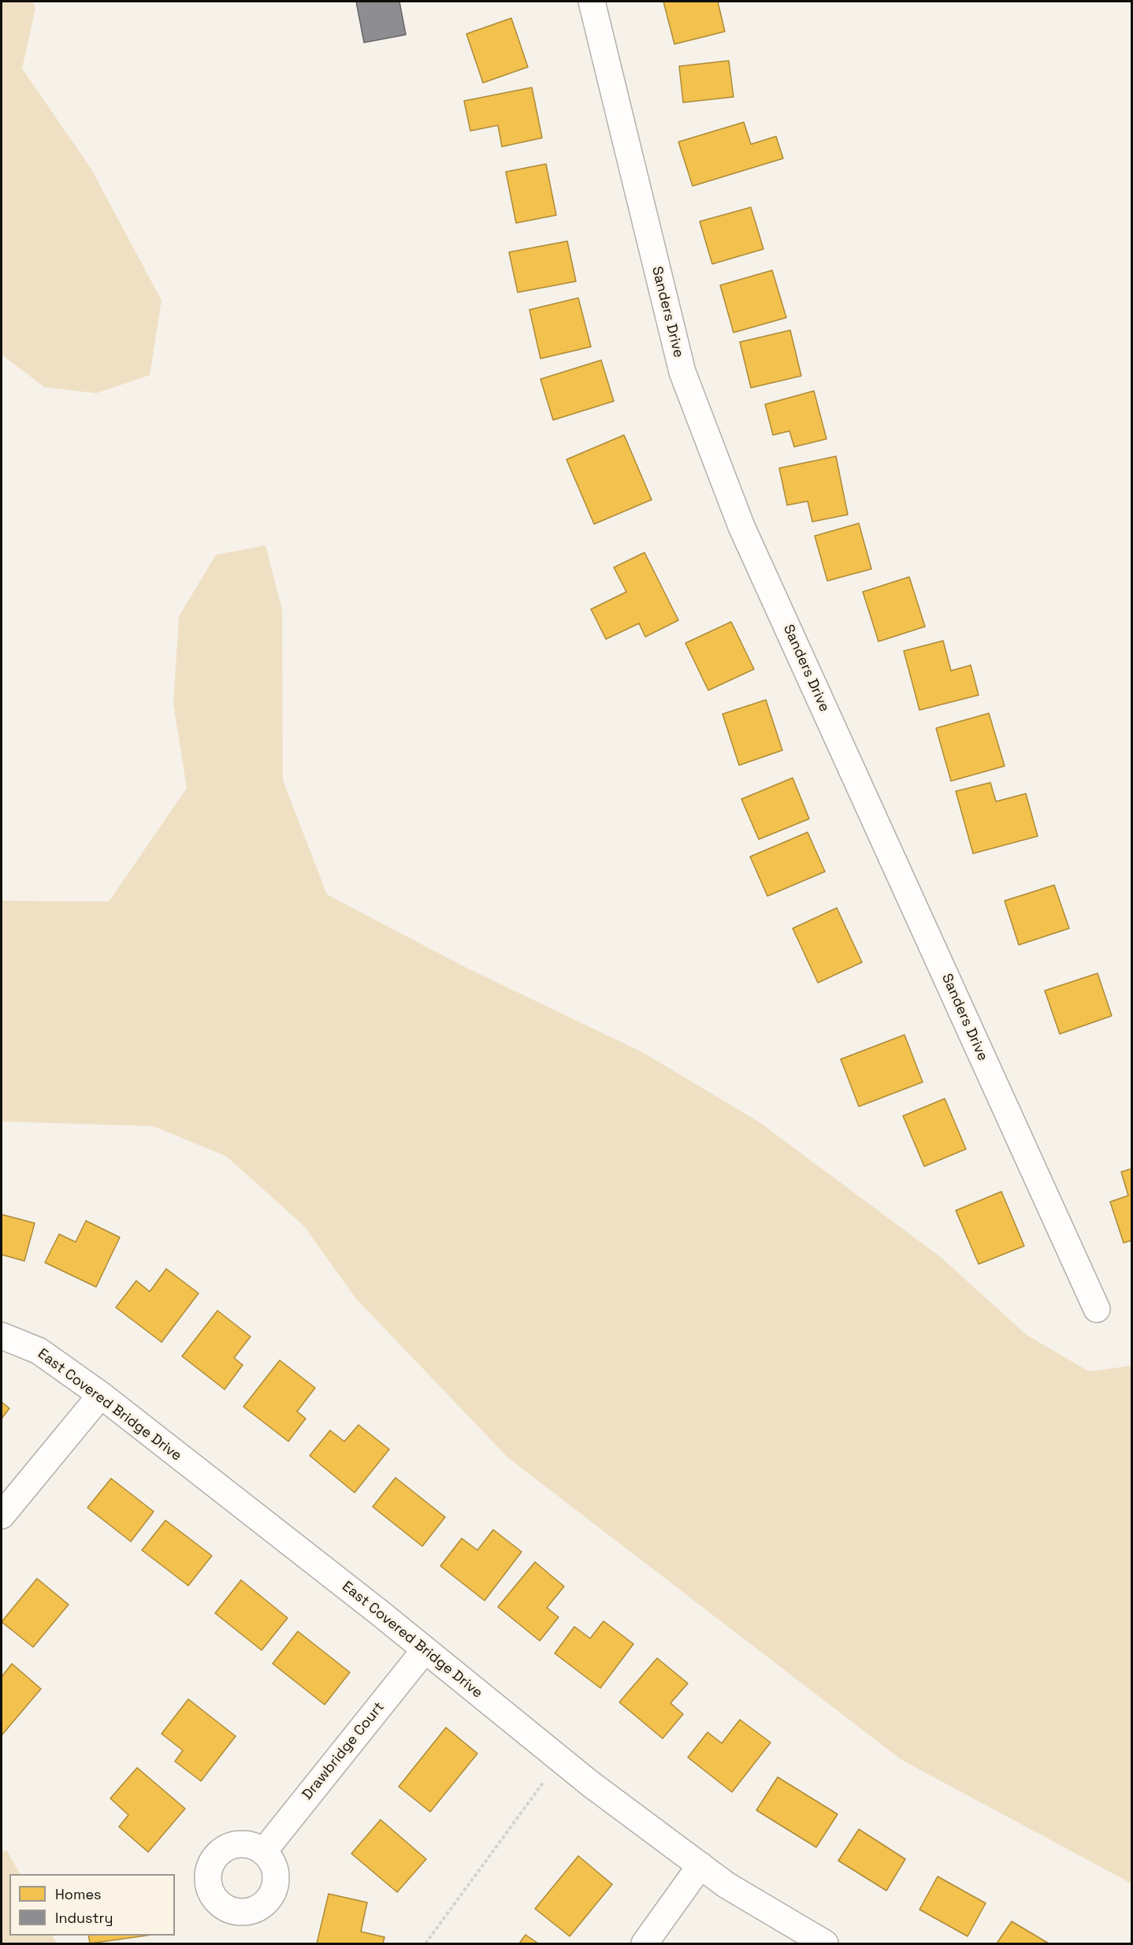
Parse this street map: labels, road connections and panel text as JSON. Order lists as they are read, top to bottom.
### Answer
{
  "streets": {
    "street": ["Sanders Drive", "East Covered Bridge Drive", "Drawbridge Court"]
  },
  "crossings": [
    ["East Covered Bridge Drive", "Drawbridge Court"]
  ],
  "legend": ["Homes", "Industry"]
}
